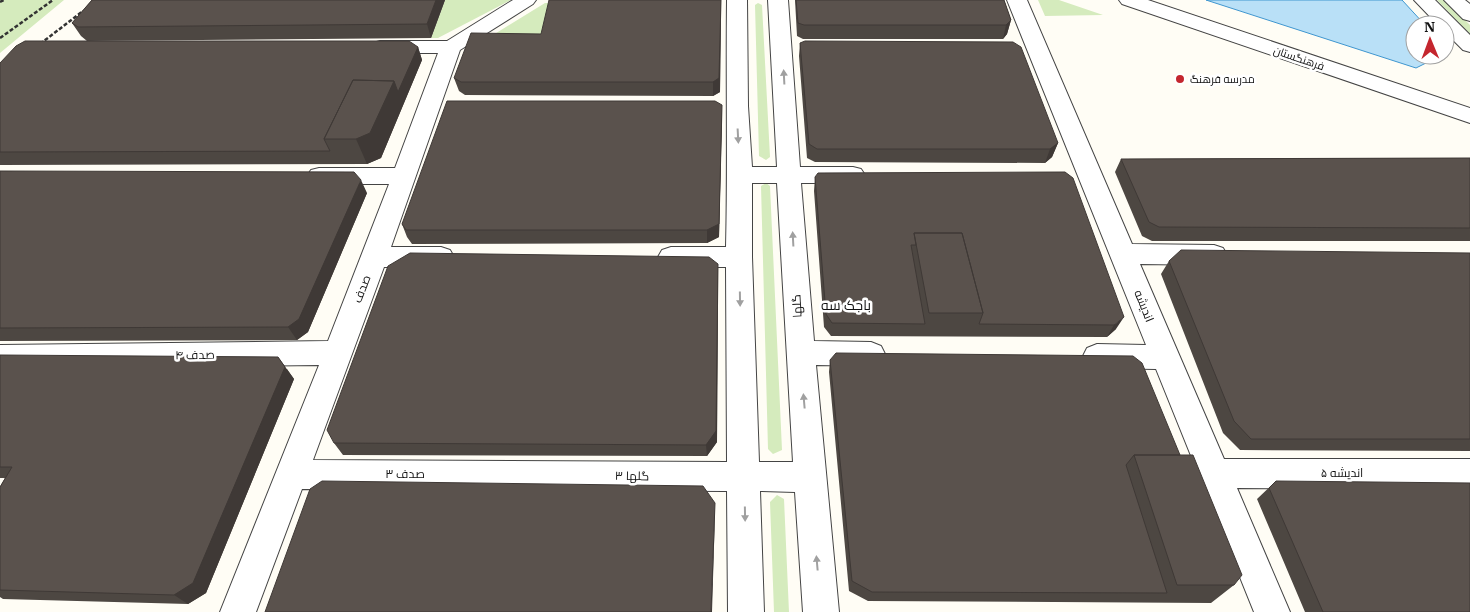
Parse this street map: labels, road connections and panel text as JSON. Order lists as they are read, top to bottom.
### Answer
{
  "streets": {
    "street": [
      "فرهنگستان",
      "صدف",
      "گلها",
      "اندیشه",
      "صدف ۴",
      "اندیشه ۵",
      "صدف ۳",
      "گلها ۳"
    ]
  },
  "crossings": [
    ["صدف", "صدف ۴"],
    ["صدف", "صدف ۳"],
    ["گلها", "گلها ۳"],
    ["اندیشه", "اندیشه ۵"],
    ["صدف ۳", "گلها ۳"]
  ],
  "districts": ["باجک سه"],
  "places": ["مدرسه فرهنگ"],
  "north": "top"
}
